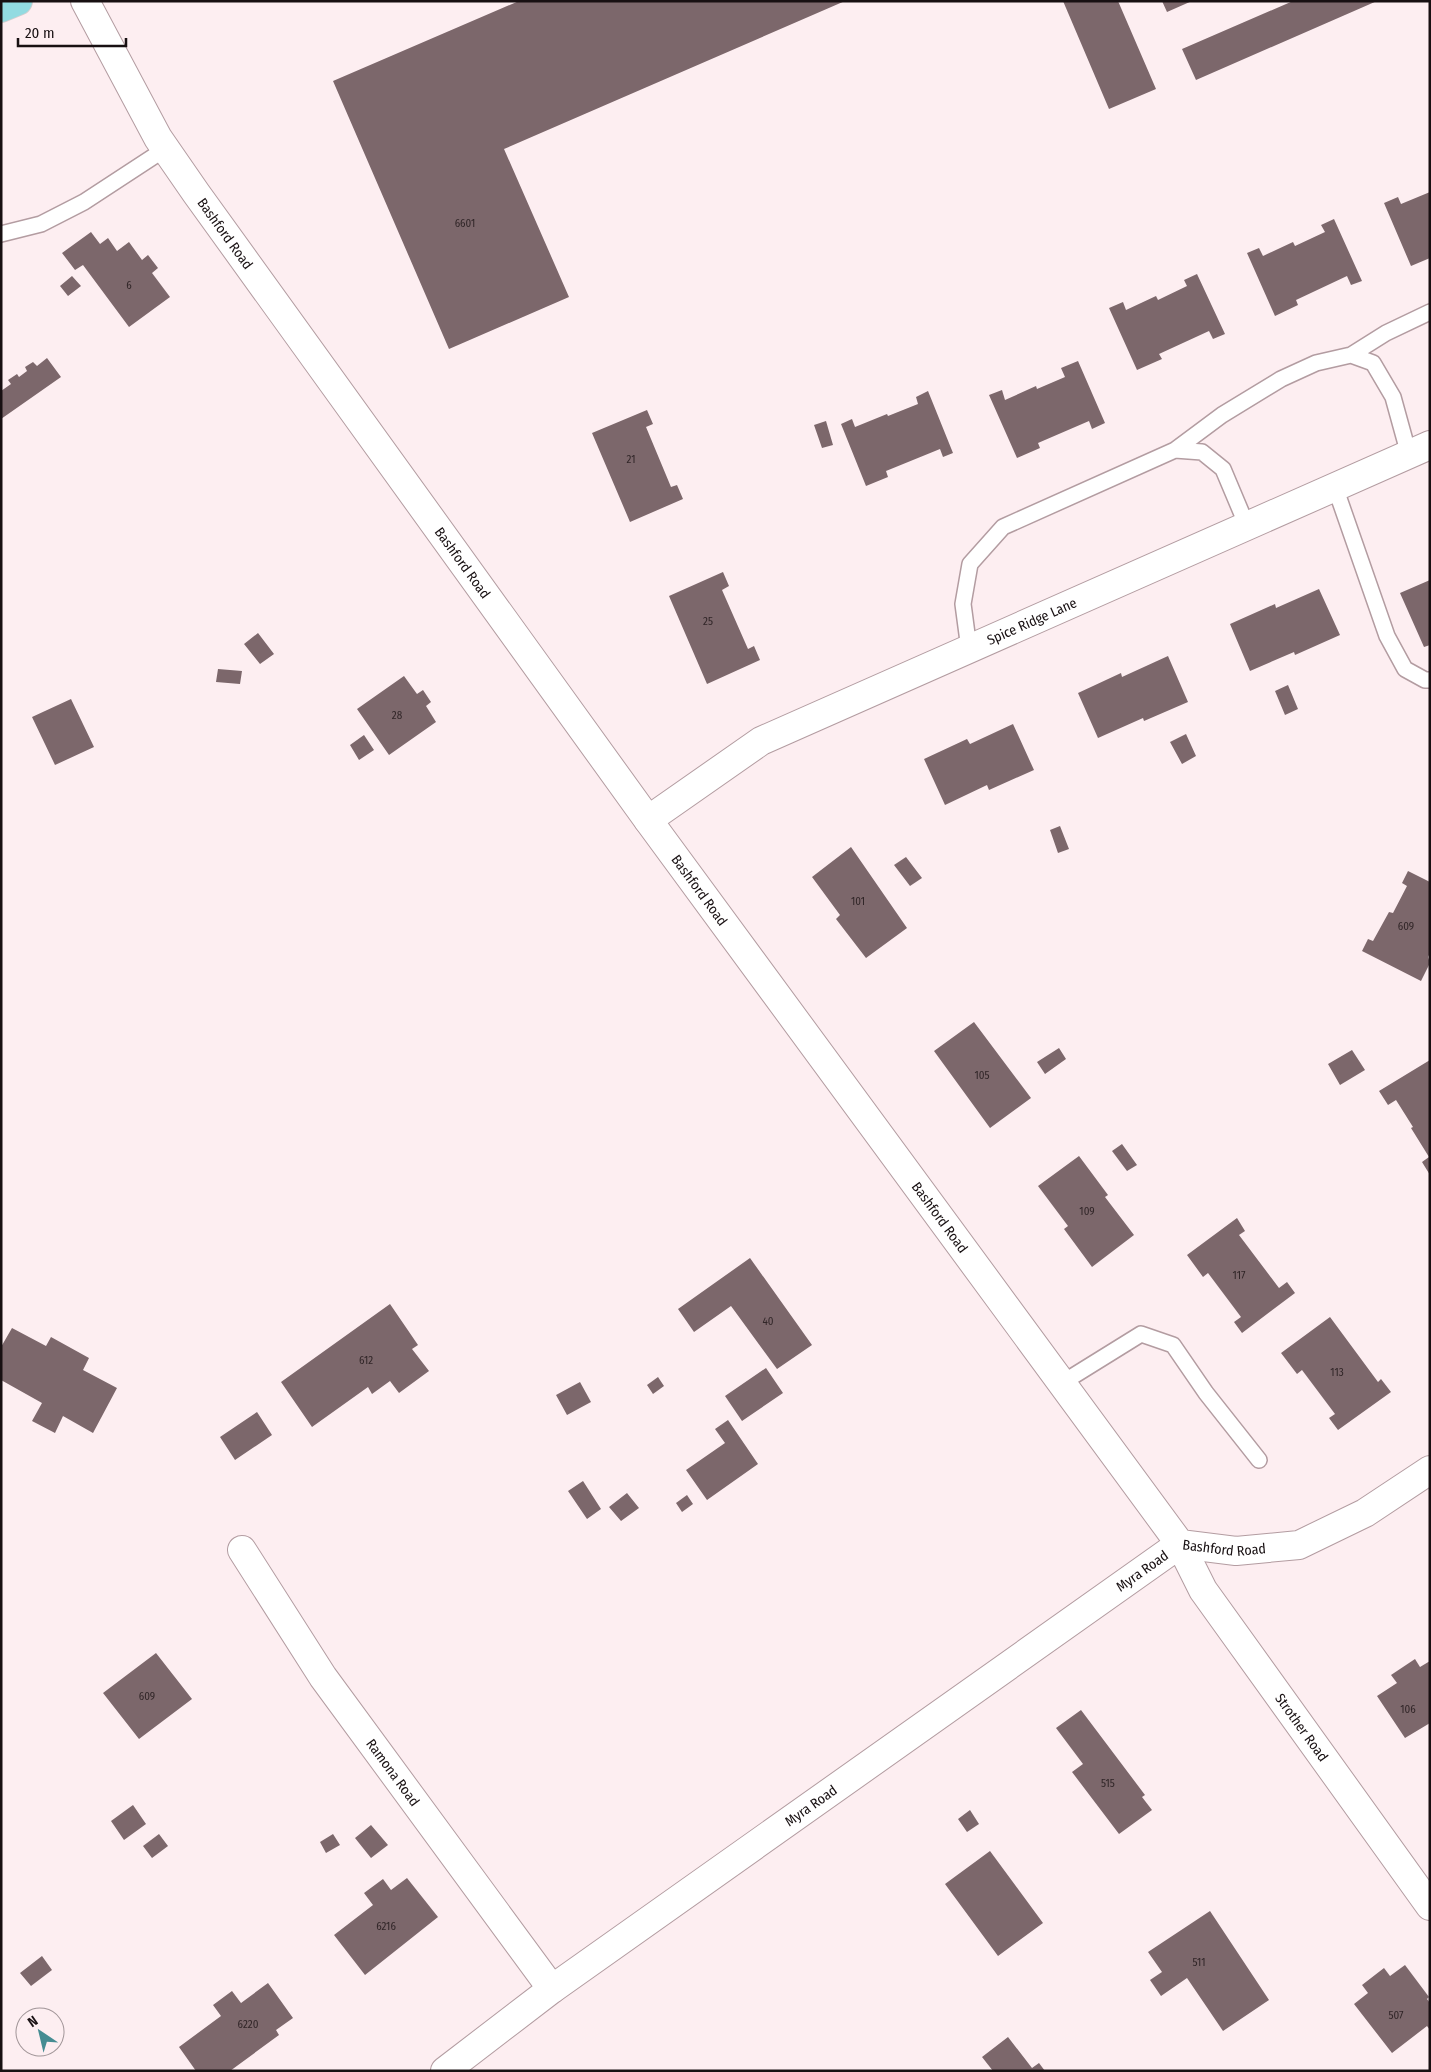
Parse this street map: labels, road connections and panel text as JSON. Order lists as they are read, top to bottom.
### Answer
{
  "streets": {
    "street": [
      "Bashford Road",
      "Spice Ridge Lane",
      "Myra Road",
      "Strother Road",
      "Ramona Road"
    ]
  },
  "crossings": [
    ["Bashford Road", "Spice Ridge Lane"],
    ["Bashford Road", "Myra Road"],
    ["Bashford Road", "Strother Road"],
    ["Myra Road", "Strother Road"],
    ["Myra Road", "Ramona Road"]
  ],
  "house_numbers": [
    "6601",
    "6",
    "21",
    "25",
    "28",
    "101",
    "609",
    "105",
    "109",
    "117",
    "40",
    "612",
    "113",
    "609",
    "106",
    "515",
    "6216",
    "511",
    "507",
    "6220"
  ],
  "scale_bar": "20 m",
  "north": "top left"
}
